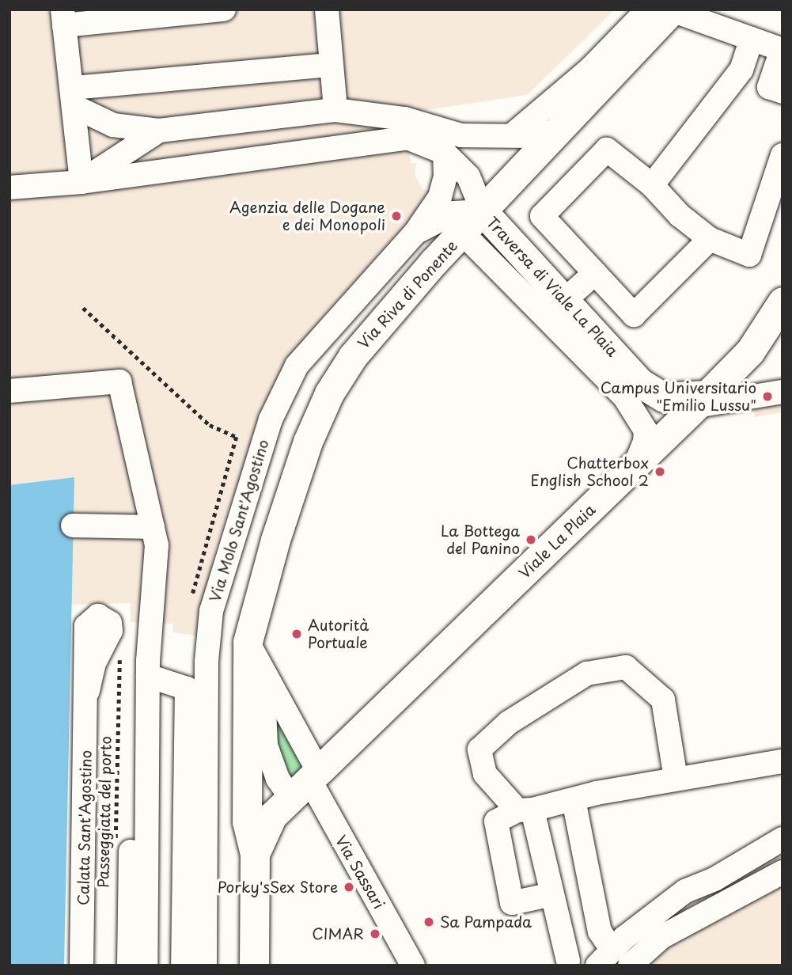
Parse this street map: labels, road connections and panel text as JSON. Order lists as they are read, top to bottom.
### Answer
{
  "streets": {
    "main road": ["Traversa di Viale La Plaia", "Via Riva di Ponente", "Viale La Plaia"],
    "street": ["Via Molo Sant'Agostino", "Calata Sant'Agostino", "Via Sassari"],
    "path": ["Passeggiata del porto"]
  },
  "crossings": [
    ["Traversa di Viale La Plaia", "Via Riva di Ponente"],
    ["Traversa di Viale La Plaia", "Via Molo Sant'Agostino"],
    ["Traversa di Viale La Plaia", "Viale La Plaia"],
    ["Via Riva di Ponente", "Via Molo Sant'Agostino"],
    ["Via Riva di Ponente", "Via Sassari"],
    ["Viale La Plaia", "Via Sassari"]
  ],
  "places": [
    "Agenzia delle Dogane e dei Monopoli",
    "Campus Universitario \"Emilio Lussu\"",
    "Chatterbox English School 2",
    "La Bottega del Panino",
    "Autorità Portuale",
    "Porky'sSex Store",
    "Sa Pampada",
    "CIMAR"
  ]
}
